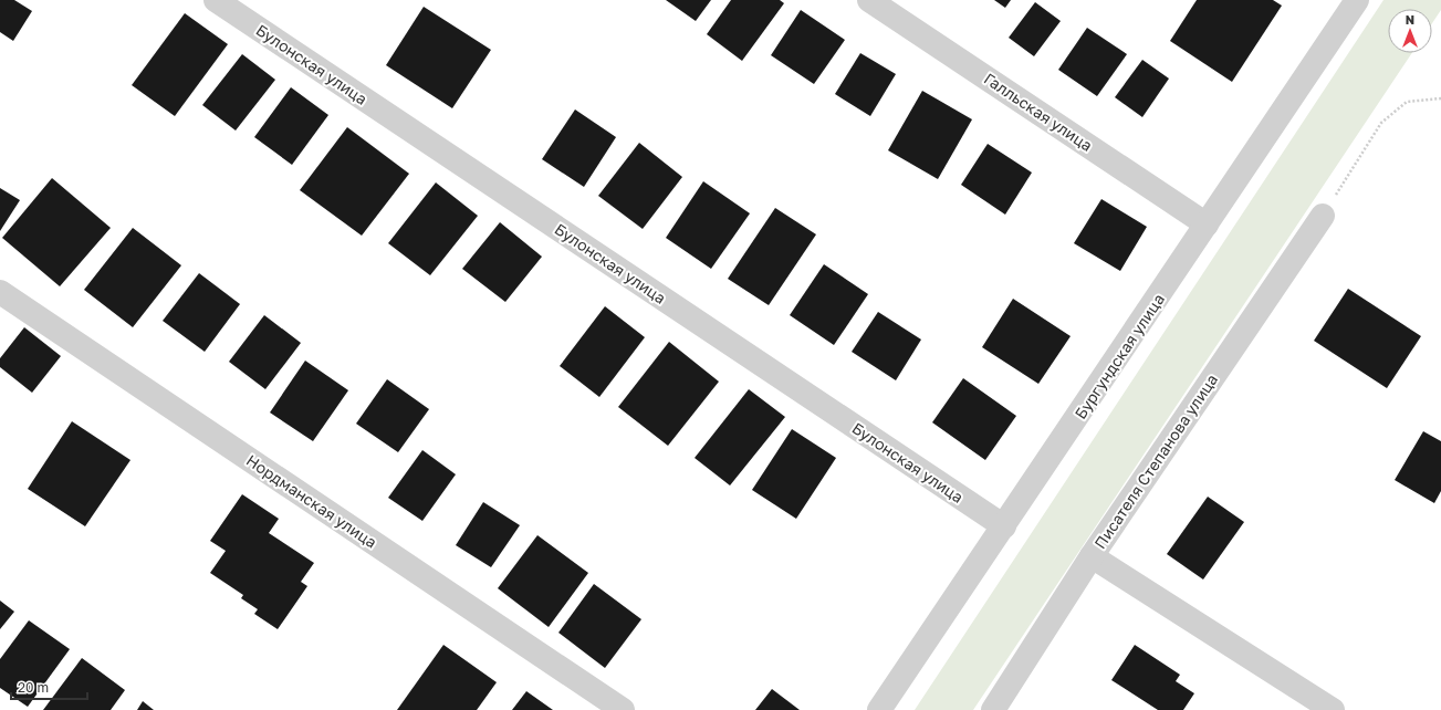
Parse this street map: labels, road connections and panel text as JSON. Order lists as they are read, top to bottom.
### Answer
{
  "streets": {
    "street": [
      "Булонская улица",
      "Галльская улица",
      "Бургундская улица",
      "Писателя Степанова улица",
      "Нордманская улица"
    ]
  },
  "crossings": [
    ["Булонская улица", "Бургундская улица"],
    ["Галльская улица", "Бургундская улица"]
  ],
  "scale_bar": "20 m",
  "north": "top"
}
